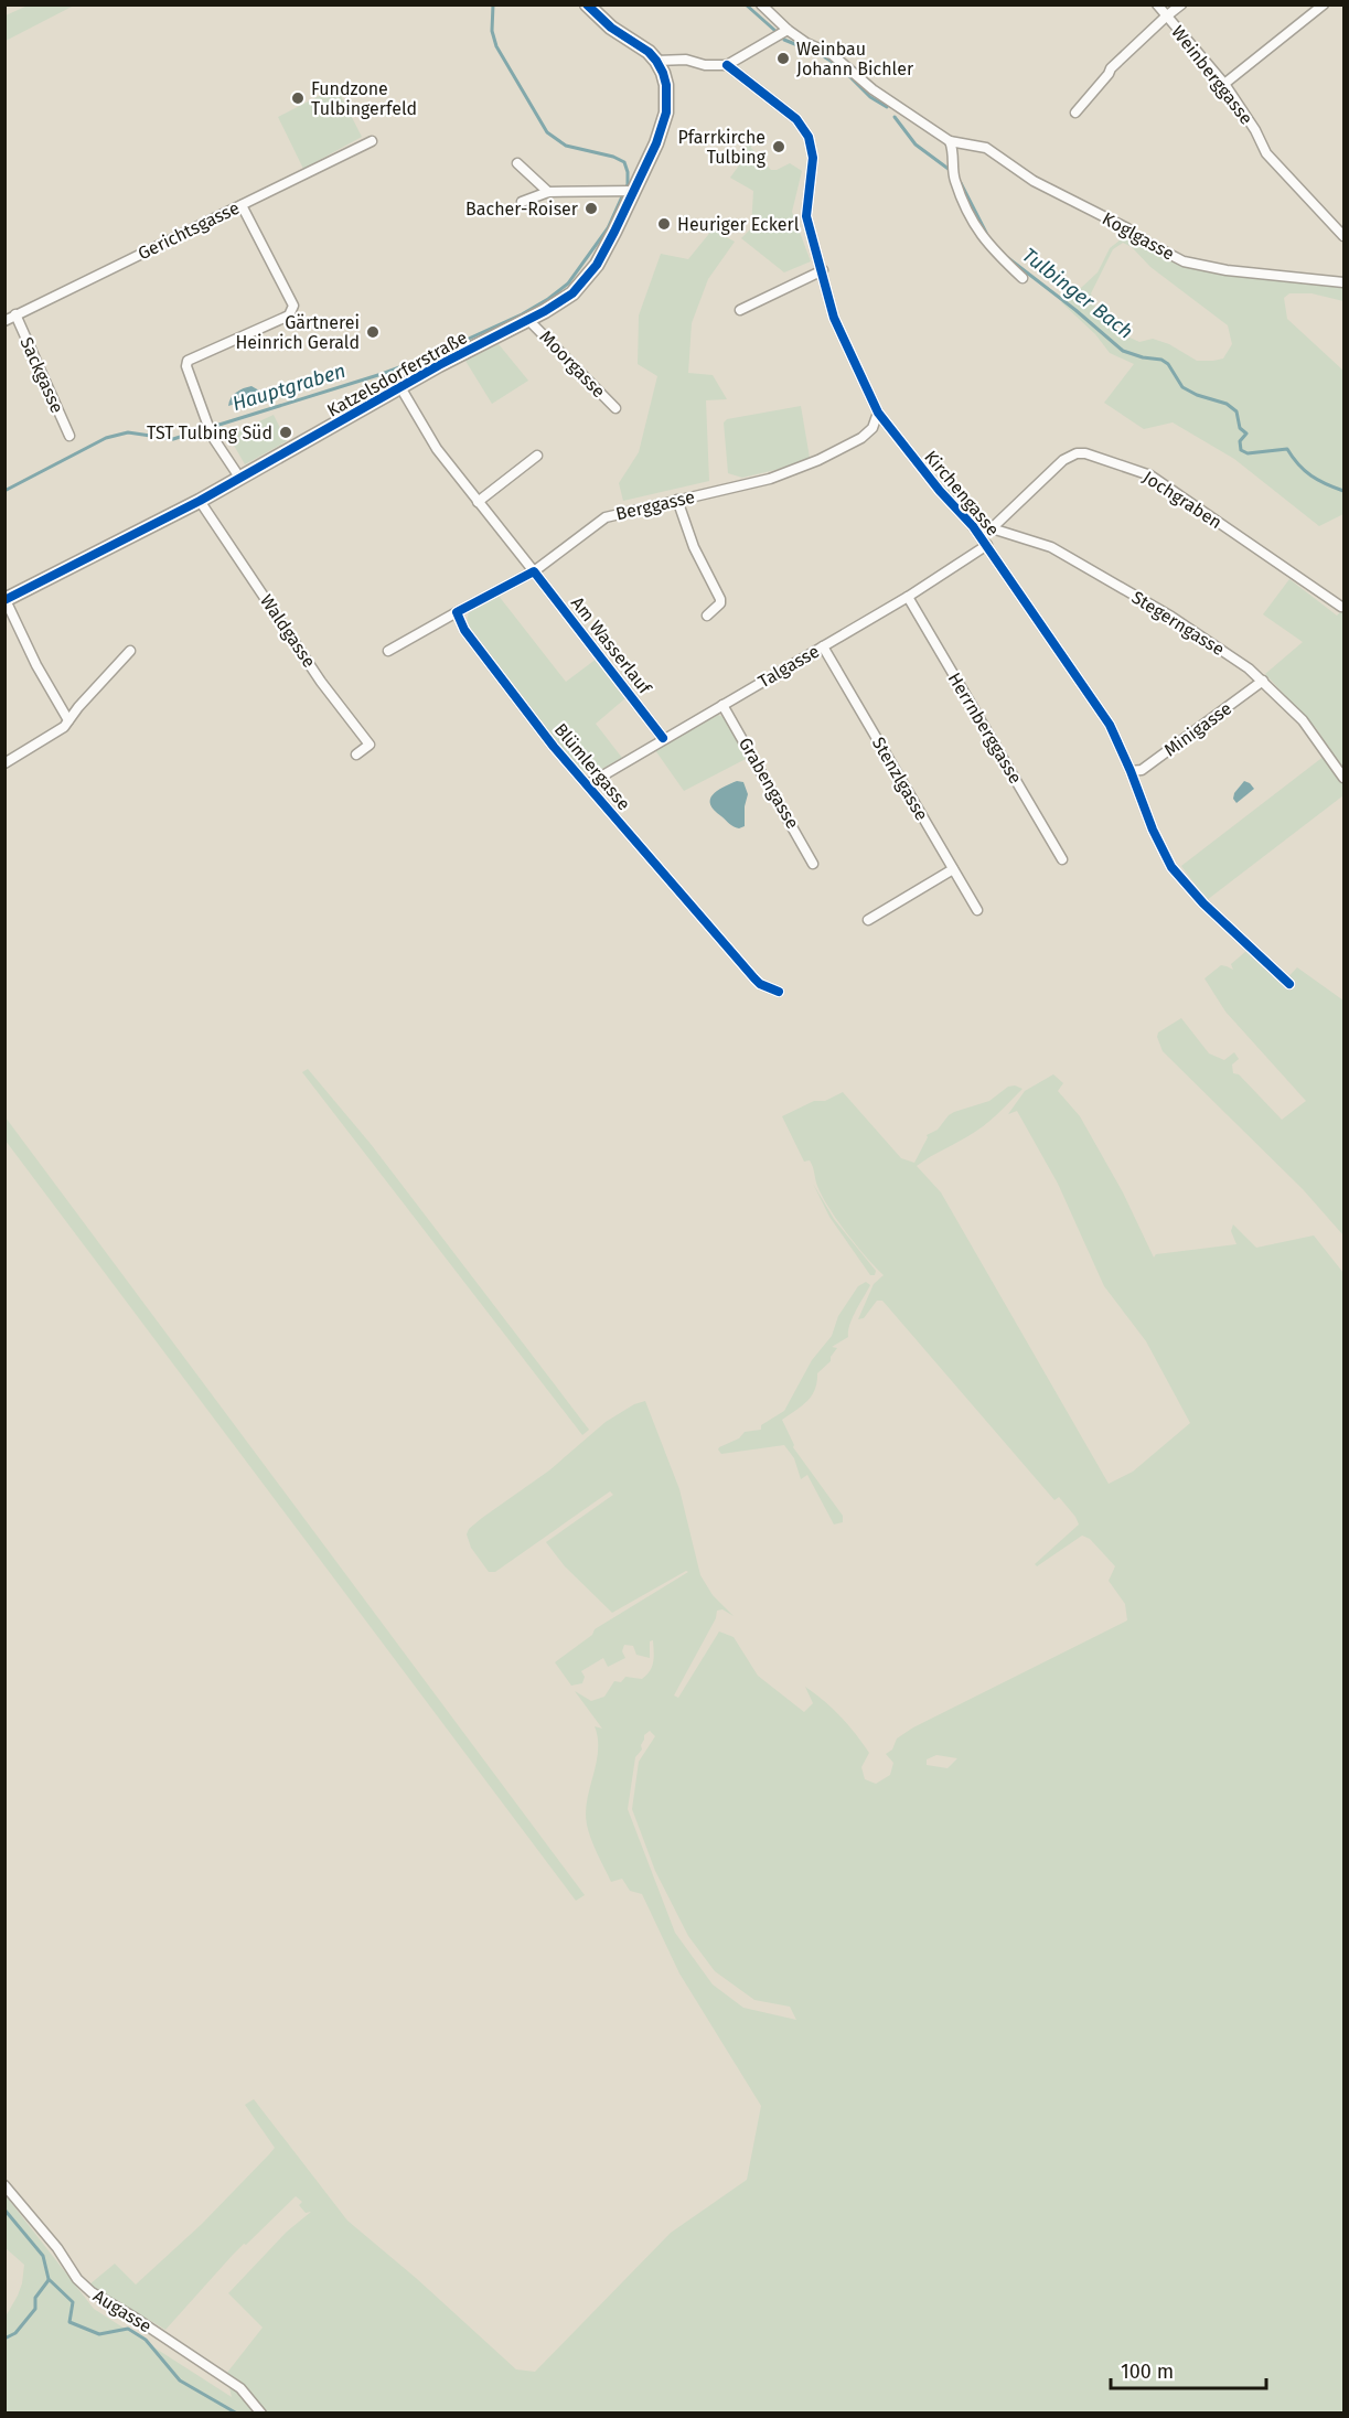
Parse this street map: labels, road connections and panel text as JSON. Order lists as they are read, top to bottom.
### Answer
{
  "streets": {
    "street": [
      "Weinberggasse",
      "Gerichtsgasse",
      "Koglgasse",
      "Moorgasse",
      "Katzelsdorferstraße",
      "Sackgasse",
      "Kirchengasse",
      "Jochgraben",
      "Berggasse",
      "Stegerngasse",
      "Waldgasse",
      "Am Wasserlauf",
      "Talgasse",
      "Herrnberggasse",
      "Minigasse",
      "Blümlergasse",
      "Stenzlgasse",
      "Grabengasse",
      "Augasse"
    ]
  },
  "crossings": [
    ["Gerichtsgasse", "Sackgasse"],
    ["Moorgasse", "Katzelsdorferstraße"],
    ["Katzelsdorferstraße", "Waldgasse"],
    ["Kirchengasse", "Berggasse"],
    ["Kirchengasse", "Stegerngasse"],
    ["Kirchengasse", "Talgasse"],
    ["Kirchengasse", "Minigasse"],
    ["Jochgraben", "Stegerngasse"],
    ["Berggasse", "Am Wasserlauf"],
    ["Stegerngasse", "Minigasse"],
    ["Am Wasserlauf", "Talgasse"],
    ["Talgasse", "Herrnberggasse"],
    ["Talgasse", "Blümlergasse"],
    ["Talgasse", "Stenzlgasse"],
    ["Talgasse", "Grabengasse"]
  ],
  "water": ["Tulbinger Bach", "Hauptgraben"],
  "places": [
    "Weinbau Johann Bichler",
    "Fundzone Tulbingerfeld",
    "Pfarrkirche Tulbing",
    "Bacher-Roiser",
    "Heuriger Eckerl",
    "Gärtnerei Heinrich Gerald",
    "TST Tulbing Süd"
  ],
  "scale_bar": "100 m"
}
